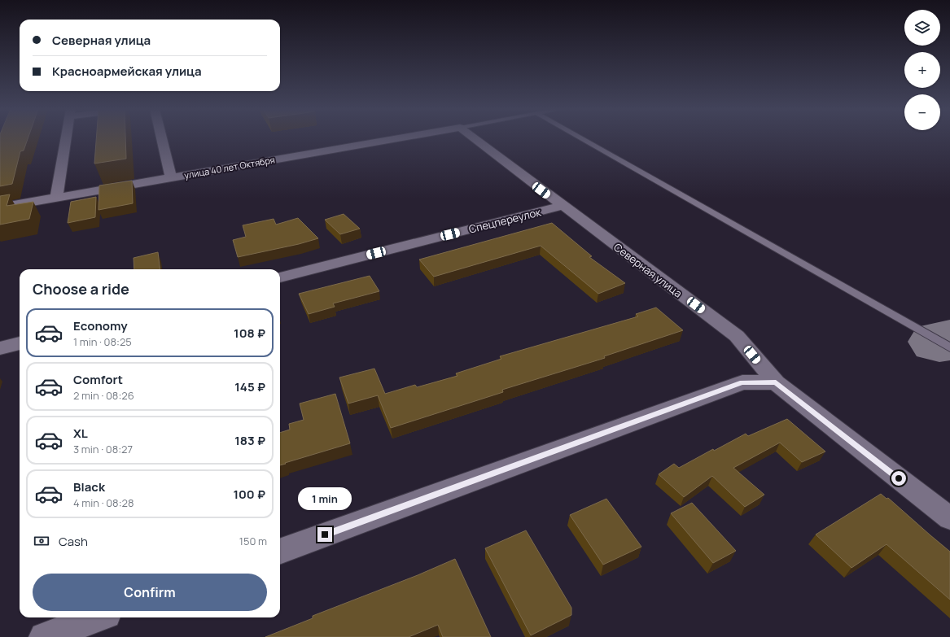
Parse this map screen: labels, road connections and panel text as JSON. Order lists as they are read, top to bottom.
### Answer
{
  "streets": {
    "street": ["улица 40 лет Октября", "Спецпереулок", "Северная улица"]
  },
  "crossings": [
    ["Спецпереулок", "Северная улица"]
  ],
  "page": {
    "map_buttons": ["+", "−"],
    "banner": ["Северная улица", "Красноармейская улица"],
    "heading": "Choose a ride",
    "list": [
      {
        "name": "Economy",
        "note": "1 min · 08:25",
        "value": "108 ₽"
      },
      {
        "name": "Comfort",
        "note": "2 min · 08:26",
        "value": "145 ₽"
      },
      {
        "name": "XL",
        "note": "3 min · 08:27",
        "value": "183 ₽"
      },
      {
        "name": "Black",
        "note": "4 min · 08:28",
        "value": "100 ₽"
      }
    ],
    "bubble": "1 min",
    "pay": ["Cash", "150 m"],
    "buttons": "Confirm"
  }
}
